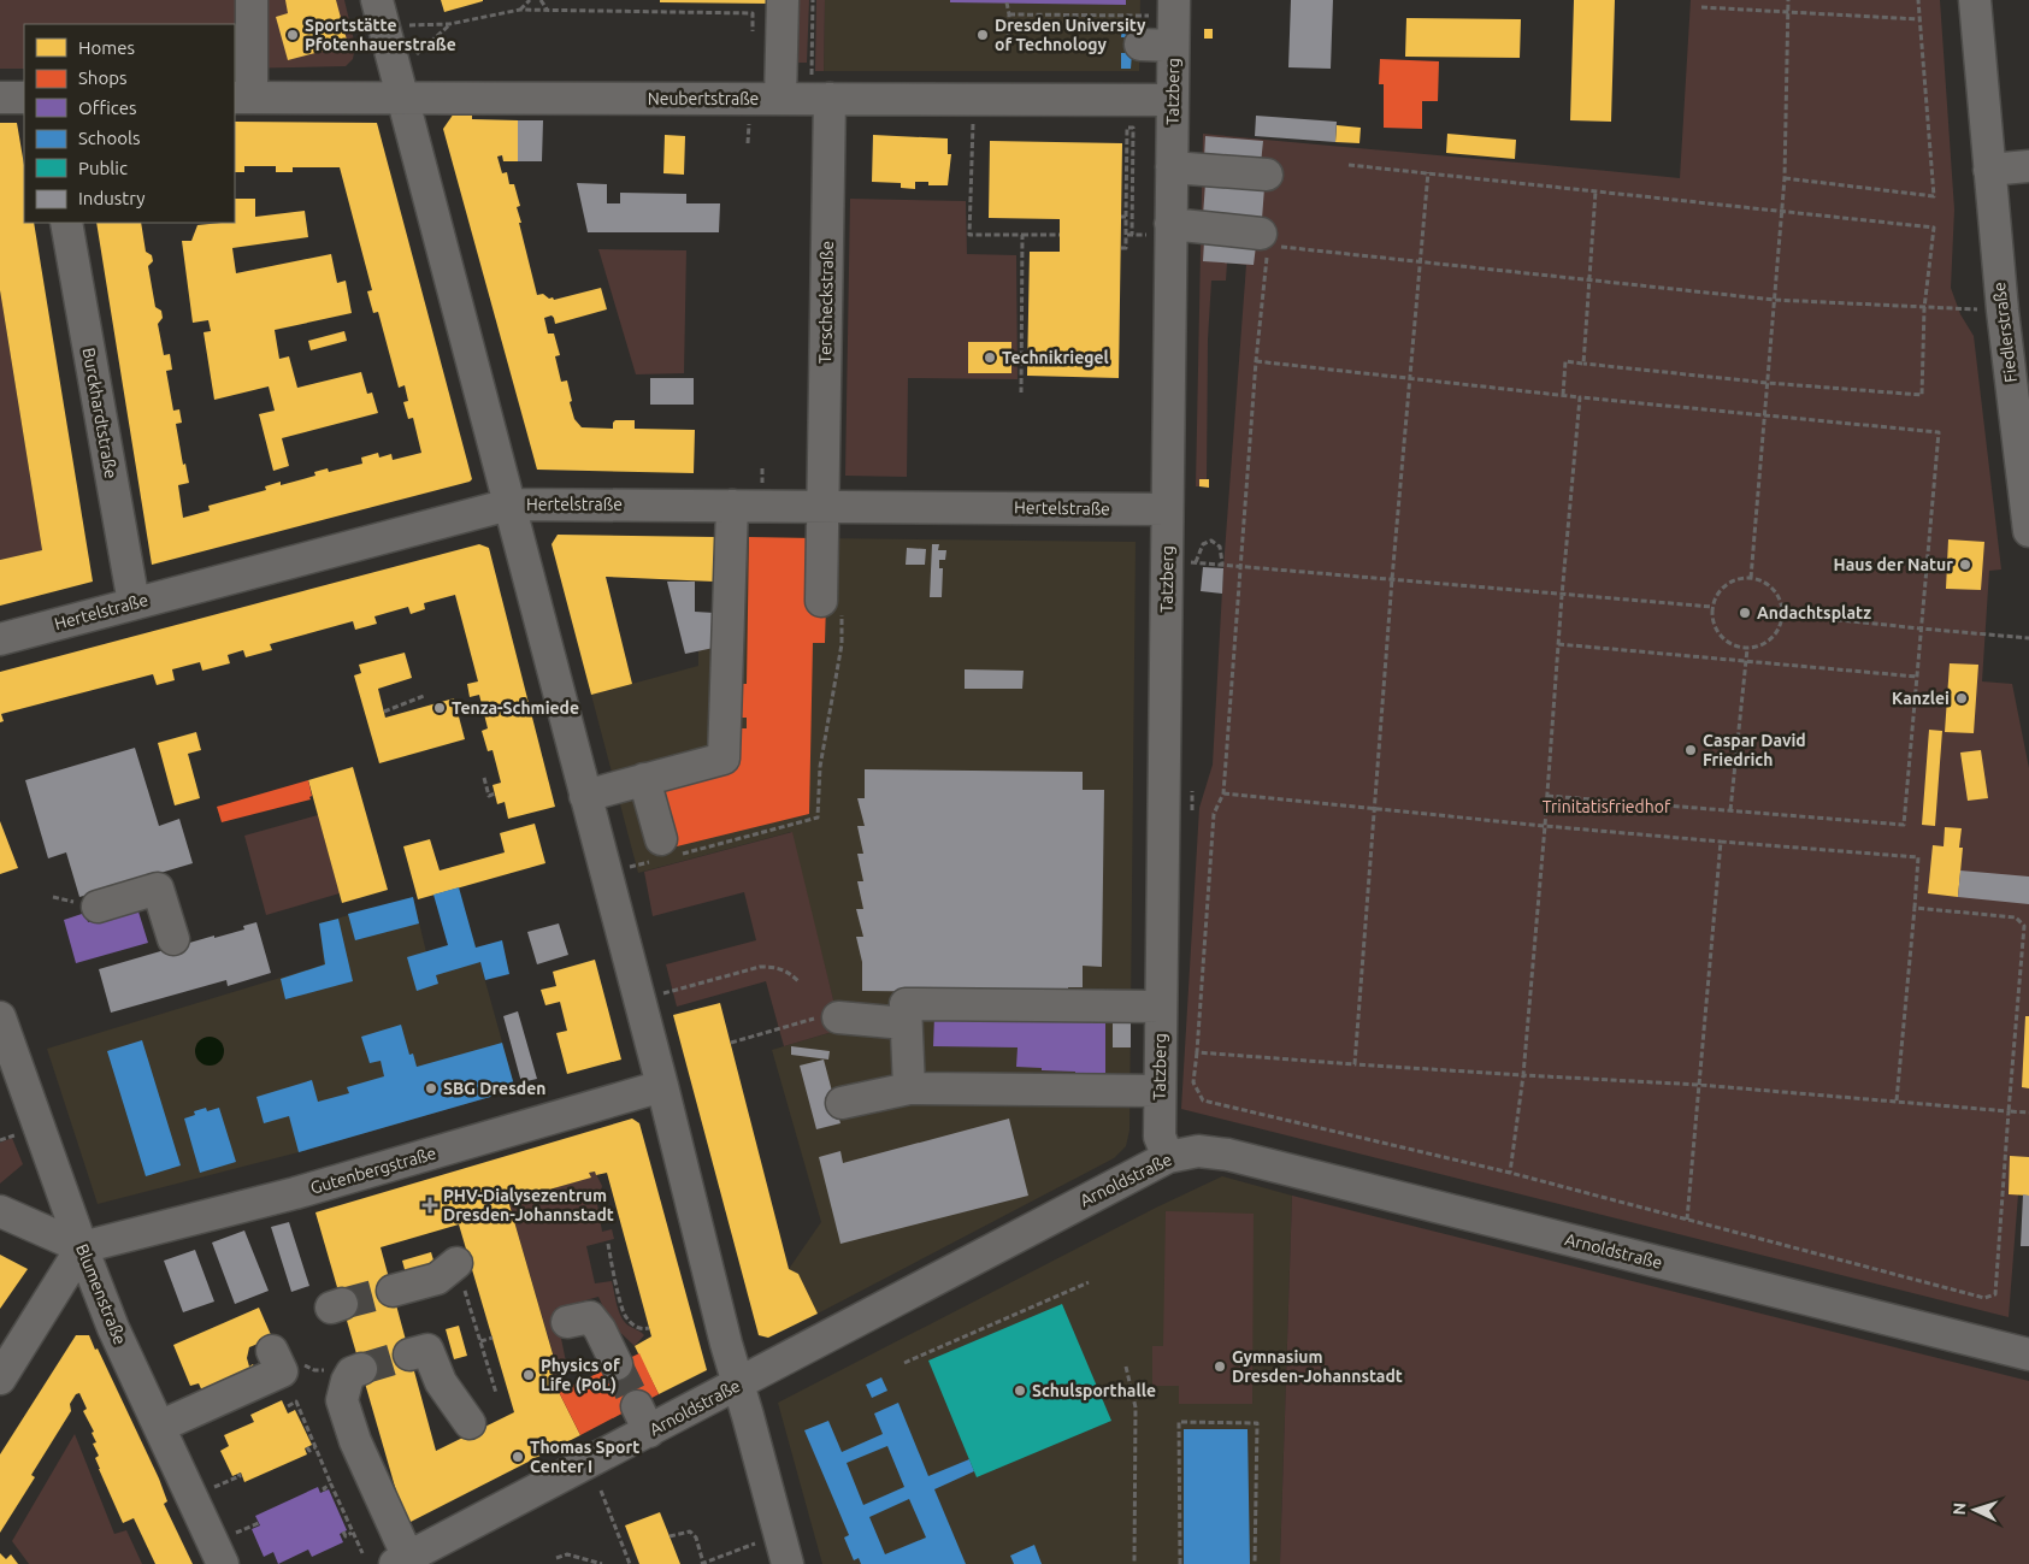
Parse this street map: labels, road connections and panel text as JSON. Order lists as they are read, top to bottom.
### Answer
{
  "streets": {
    "street": [
      "Tatzberg",
      "Neubertstraße",
      "Terscheckstraße",
      "Fiedlerstraße",
      "Burckhardtstraße",
      "Hertelstraße",
      "Gutenbergstraße",
      "Arnoldstraße",
      "Blumenstraße"
    ]
  },
  "crossings": [
    ["Tatzberg", "Neubertstraße"],
    ["Tatzberg", "Hertelstraße"],
    ["Tatzberg", "Arnoldstraße"],
    ["Neubertstraße", "Terscheckstraße"],
    ["Terscheckstraße", "Hertelstraße"],
    ["Burckhardtstraße", "Hertelstraße"],
    ["Gutenbergstraße", "Blumenstraße"]
  ],
  "parks": ["Trinitatisfriedhof"],
  "places": {
    "other": [
      "Sportstätte Pfotenhauerstraße",
      "Dresden University of Technology",
      "Technikriegel",
      "Haus der Natur",
      "Andachtsplatz",
      "Kanzlei",
      "Tenza-Schmiede",
      "Caspar David Friedrich",
      "SBG Dresden",
      "Gymnasium Dresden-Johannstadt",
      "Physics of Life (PoL)",
      "Schulsporthalle",
      "Thomas Sport Center I"
    ],
    "health": ["PHV-Dialysezentrum Dresden-Johannstadt"]
  },
  "legend": [
    "Homes",
    "Shops",
    "Offices",
    "Schools",
    "Public",
    "Industry"
  ],
  "north": "left"
}
